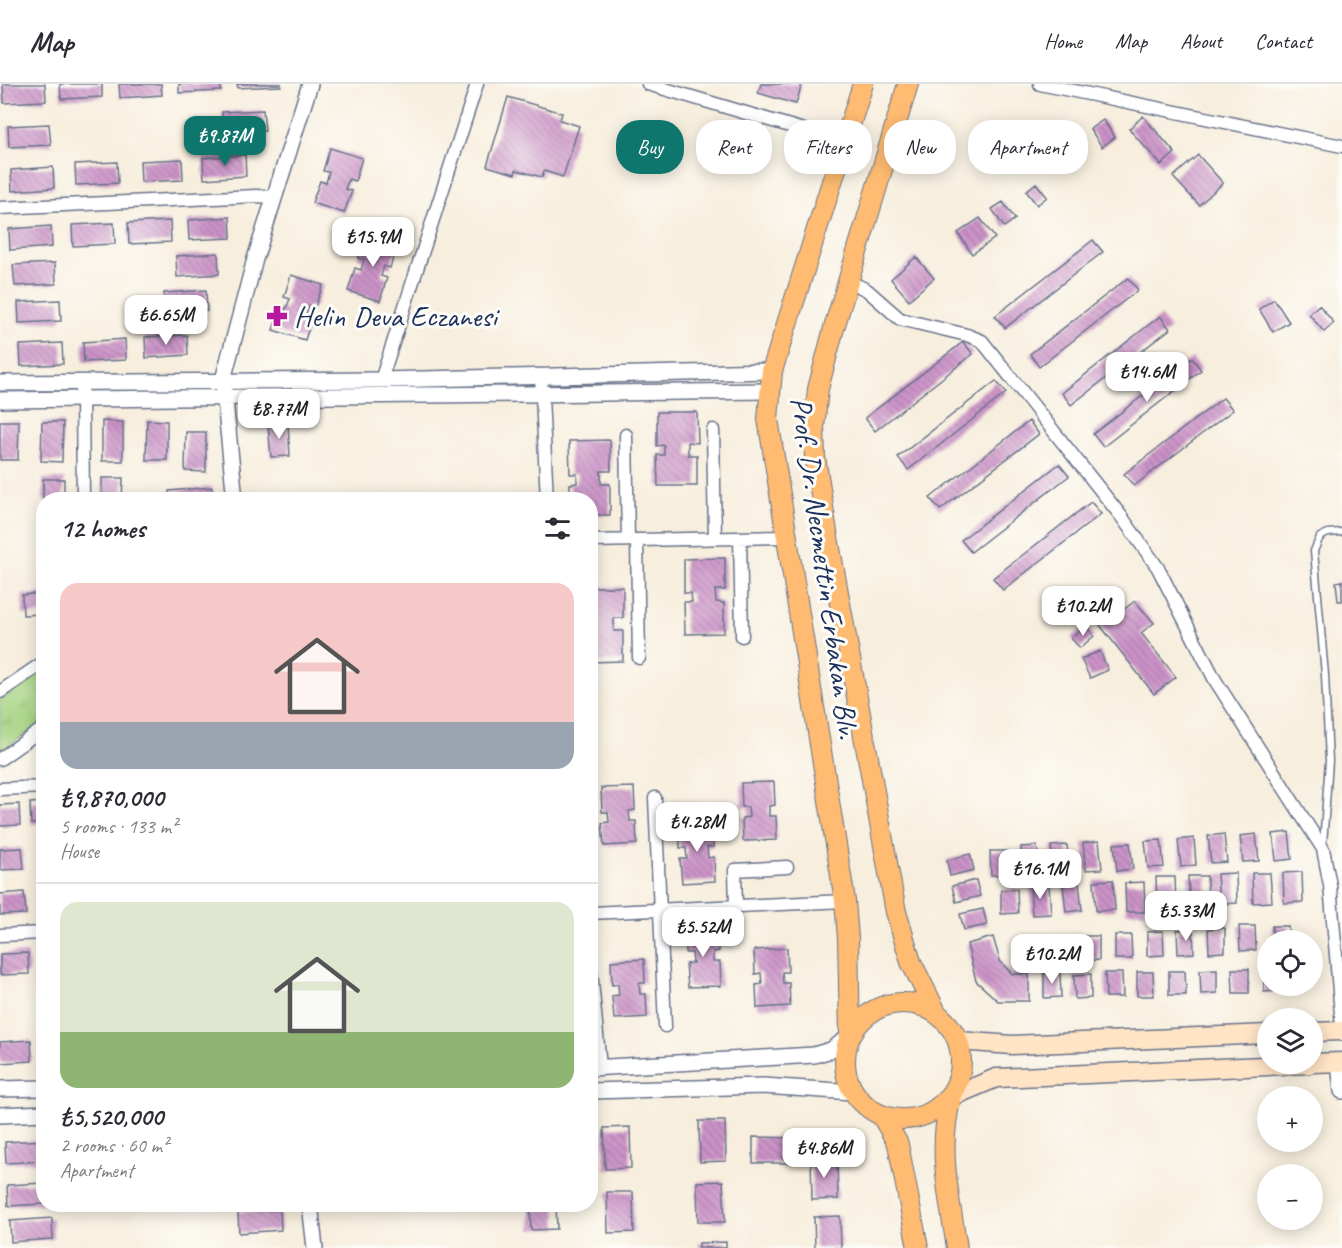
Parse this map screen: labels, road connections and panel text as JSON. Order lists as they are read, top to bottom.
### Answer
{
  "streets": {
    "main road": ["Prof. Dr. Necmettin Erbakan Blv."]
  },
  "places": {
    "pharmacy": ["Helin Deva Eczanesi"]
  },
  "page": {
    "header": "Map",
    "nav": [
      "Home",
      "Map",
      "About",
      "Contact"
    ],
    "price": [
      "₺9.87M",
      "₺15.9M",
      "₺6.65M",
      "₺14.6M",
      "₺8.77M",
      "₺10.2M",
      "₺4.28M",
      "₺16.1M",
      "₺5.33M",
      "₺5.52M",
      "₺10.2M",
      "₺4.86M"
    ],
    "chip": [
      "Buy",
      "Rent",
      "Filters",
      "New",
      "Apartment"
    ],
    "heading": "12 homes",
    "list": [
      {
        "name": "₺9,870,000",
        "note": "5 rooms · 133 m² · House"
      },
      {
        "name": "₺5,520,000",
        "note": "2 rooms · 60 m² · Apartment"
      }
    ],
    "map_buttons": ["+", "−"]
  }
}
